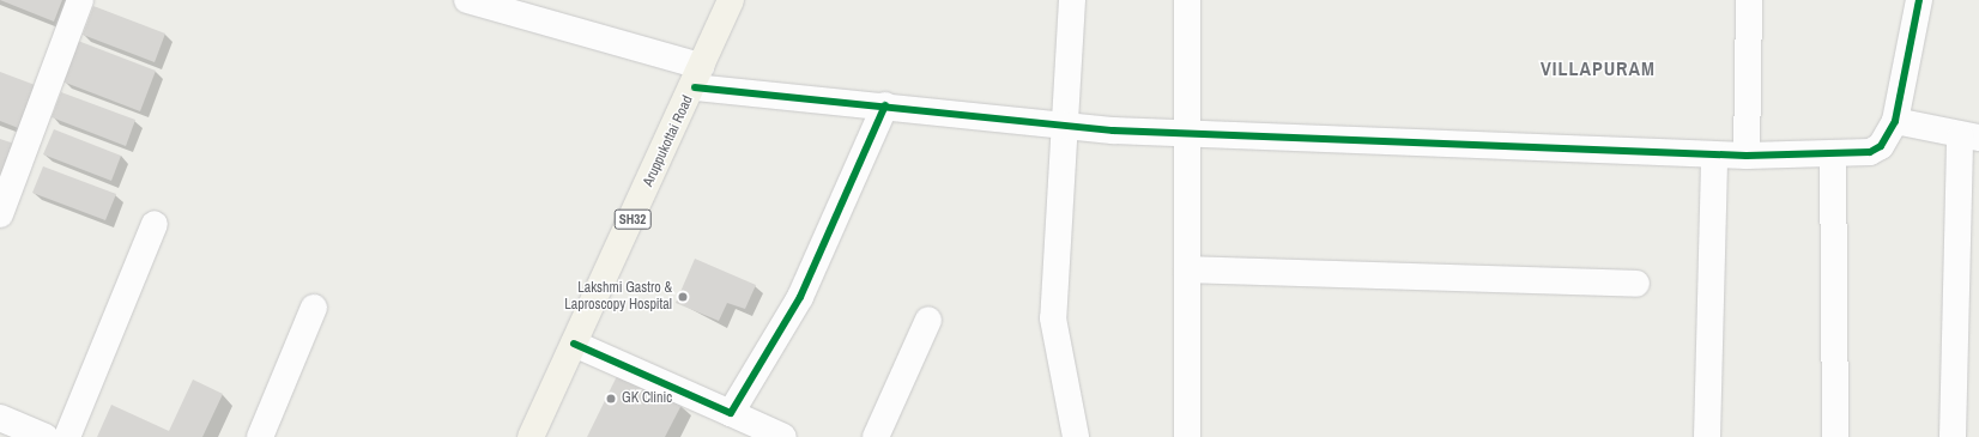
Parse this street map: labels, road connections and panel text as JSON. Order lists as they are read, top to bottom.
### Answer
{
  "streets": {
    "main road": ["Aruppukottai Road", "SH32"]
  },
  "districts": ["VILLAPURAM"],
  "places": ["Lakshmi Gastro & Laproscopy Hospital", "GK Clinic"]
}
